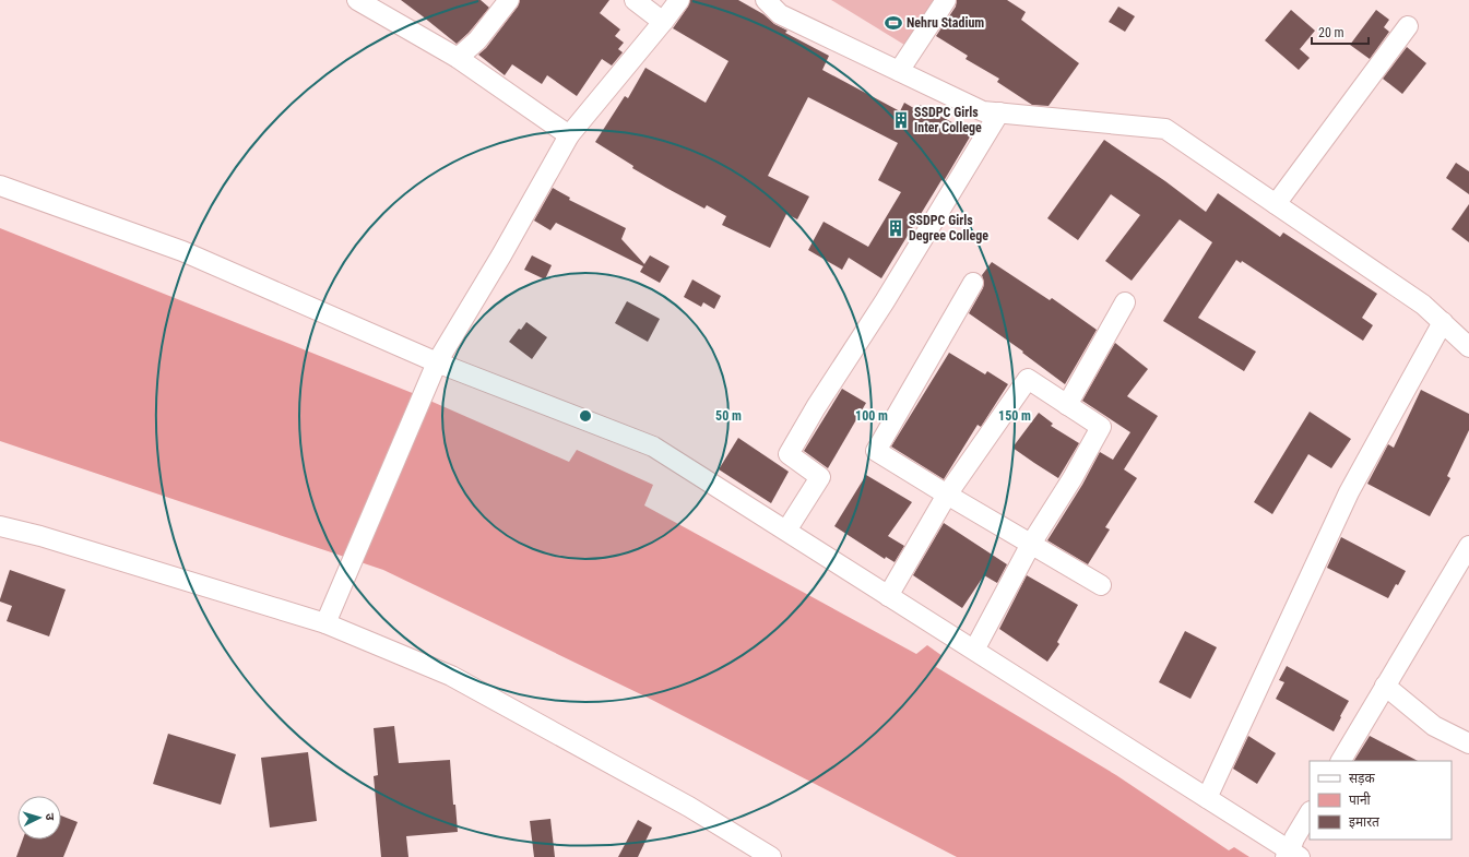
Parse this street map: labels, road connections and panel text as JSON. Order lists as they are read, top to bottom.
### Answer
{
  "places": {
    "sports": ["Nehru Stadium"],
    "building": ["SSDPC Girls Inter College", "SSDPC Girls Degree College"]
  },
  "legend": ["सड़क", "पानी", "इमारत"],
  "scale_bar": "20 m",
  "north": "right",
  "rings": ["50 m", "100 m", "150 m"]
}
